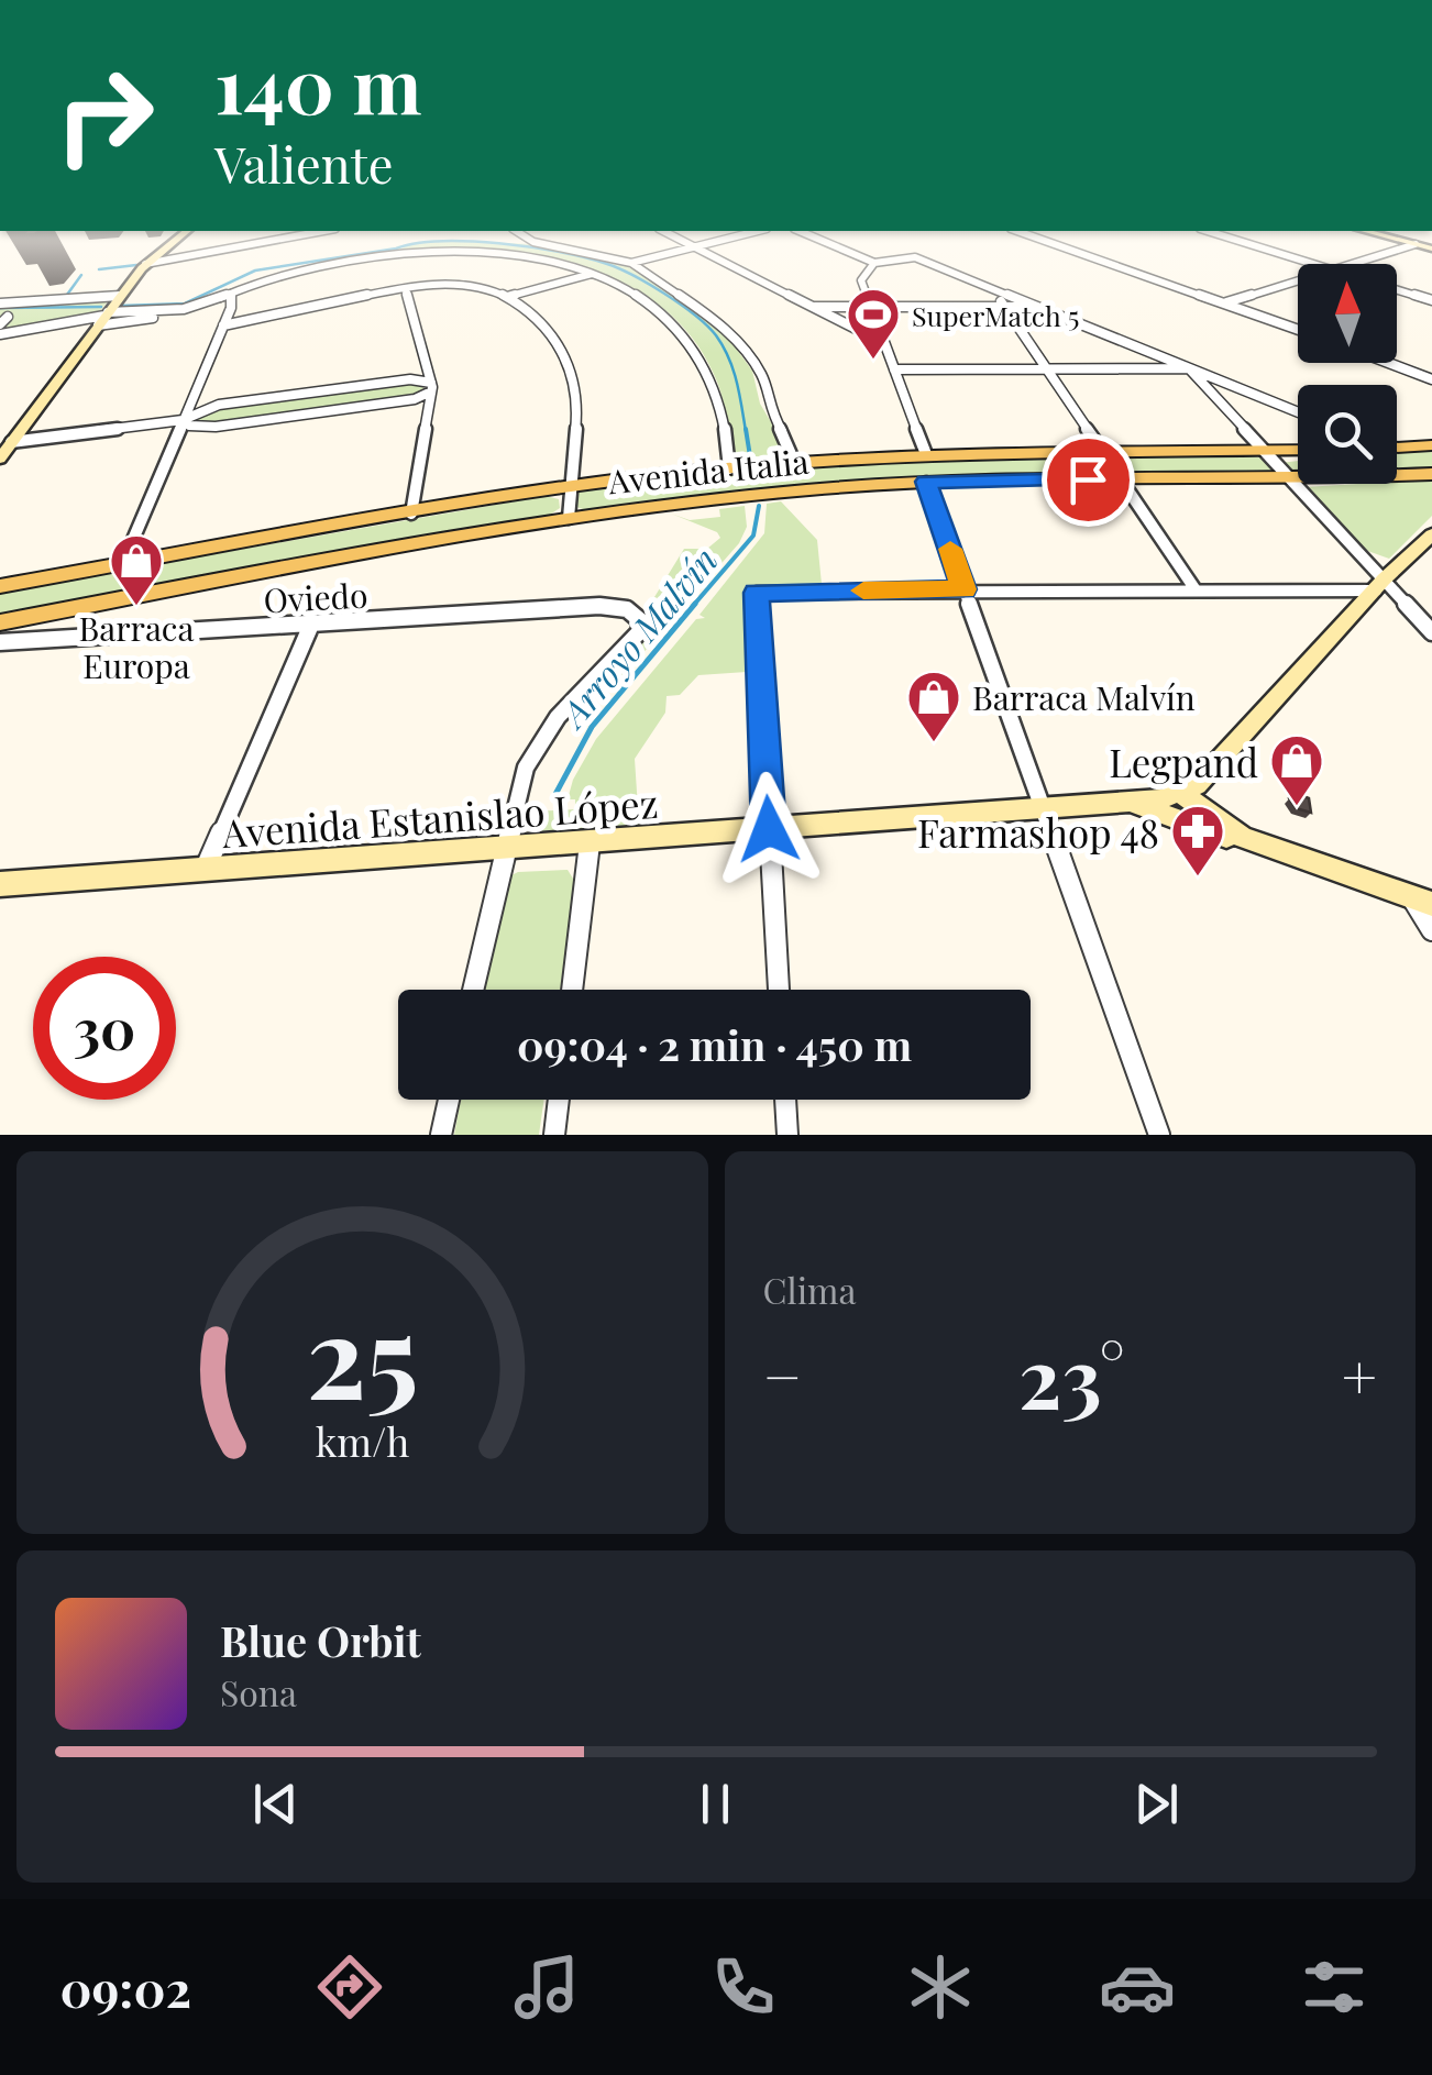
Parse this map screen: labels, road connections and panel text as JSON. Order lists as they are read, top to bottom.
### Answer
{
  "streets": {
    "main road": ["Avenida Italia"],
    "street": ["Oviedo", "Avenida Estanislao López"]
  },
  "crossings": [
    ["Oviedo", "Avenida Estanislao López"]
  ],
  "water": ["Arroyo Malvín"],
  "places": {
    "sports": ["SuperMatch 5"],
    "shop": ["Barraca Europa", "Barraca Malvín", "Legpand"],
    "pharmacy": ["Farmashop 48"]
  },
  "north": "top",
  "page": {
    "turn": ["140 m", "Valiente"],
    "limit": "30",
    "trip": "09:04 · 2 min · 450 m",
    "tile": "Clima",
    "heat": ["−", "23°", "+"],
    "song": ["Blue Orbit", "Sona"],
    "tabs": "09:02",
    "gauge": ["25", "km/h"]
  }
}
